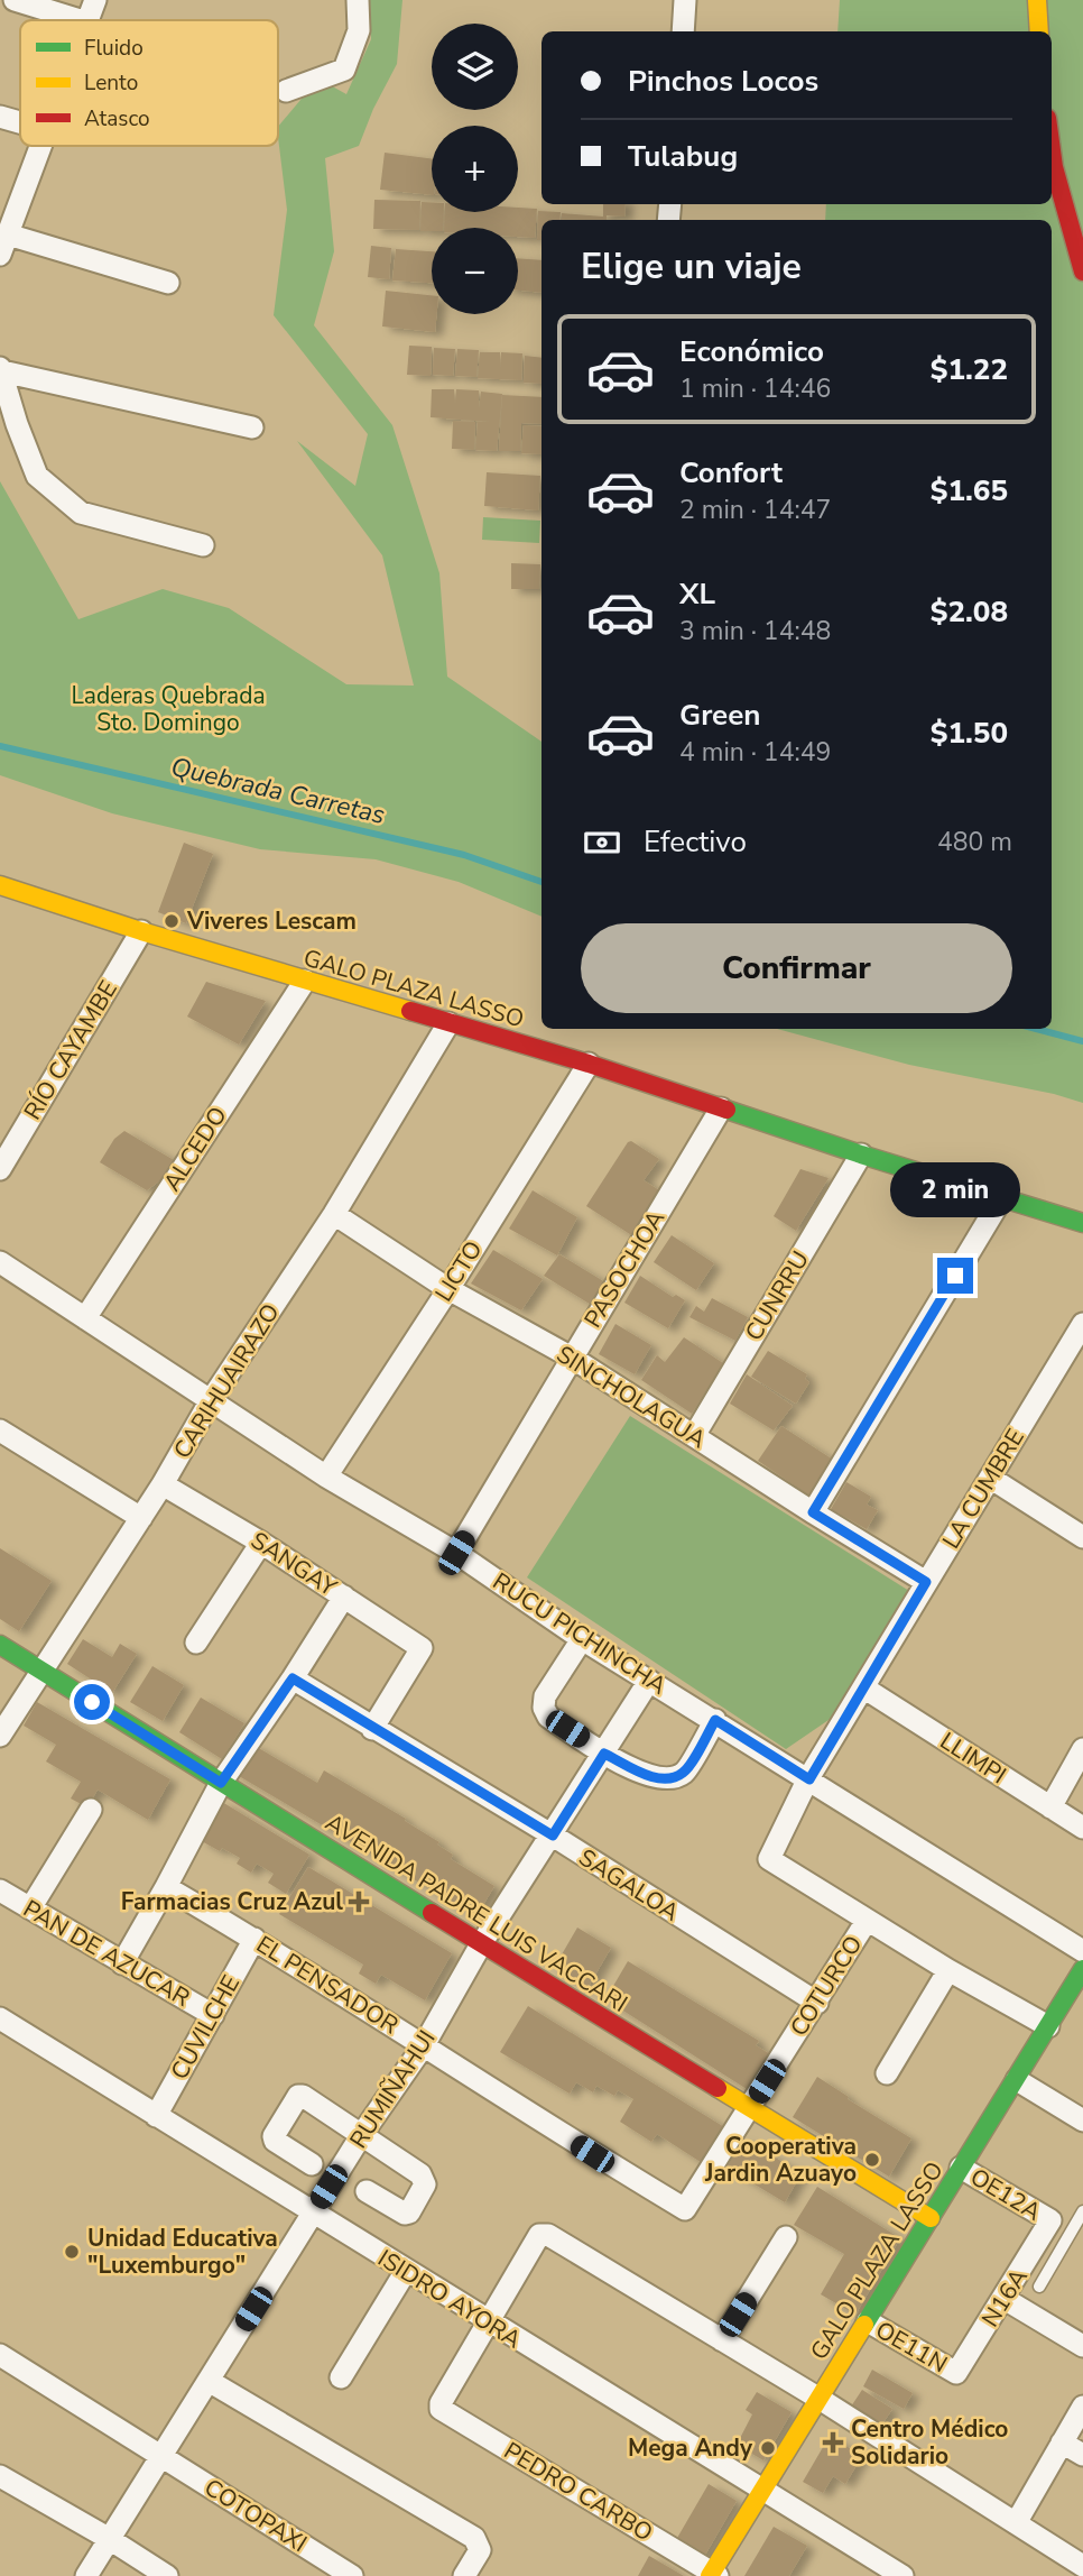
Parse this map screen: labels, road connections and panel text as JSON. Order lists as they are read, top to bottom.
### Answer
{
  "streets": {
    "main road": ["GALO PLAZA LASSO", "AVENIDA PADRE LUIS VACCARI"],
    "street": [
      "RÍO CAYAMBE",
      "ALCEDO",
      "PASOCHOA",
      "LICTO",
      "CUNRRU",
      "CARIHUAIRAZO",
      "SINCHOLAGUA",
      "LA CUMBRE",
      "SANGAY",
      "RUCU PICHINCHA",
      "LLIMPI",
      "SAGALOA",
      "PAN DE AZUCAR",
      "EL PENSADOR",
      "COTURCO",
      "CUVILCHE",
      "RUMIÑAHUI",
      "OE12A",
      "N16A",
      "ISIDRO AYORA",
      "OE11N",
      "PEDRO CARBO",
      "COTOPAXI"
    ]
  },
  "crossings": [
    ["GALO PLAZA LASSO", "RÍO CAYAMBE"],
    ["GALO PLAZA LASSO", "ALCEDO"],
    ["GALO PLAZA LASSO", "PASOCHOA"],
    ["GALO PLAZA LASSO", "LICTO"],
    ["GALO PLAZA LASSO", "CUNRRU"],
    ["GALO PLAZA LASSO", "CARIHUAIRAZO"],
    ["GALO PLAZA LASSO", "AVENIDA PADRE LUIS VACCARI"],
    ["GALO PLAZA LASSO", "OE12A"],
    ["GALO PLAZA LASSO", "ISIDRO AYORA"],
    ["GALO PLAZA LASSO", "OE11N"],
    ["GALO PLAZA LASSO", "PEDRO CARBO"],
    ["ALCEDO", "RUCU PICHINCHA"],
    ["PASOCHOA", "SINCHOLAGUA"],
    ["PASOCHOA", "RUCU PICHINCHA"],
    ["LICTO", "SINCHOLAGUA"],
    ["LICTO", "RUCU PICHINCHA"],
    ["CUNRRU", "SINCHOLAGUA"],
    ["CARIHUAIRAZO", "SINCHOLAGUA"],
    ["CARIHUAIRAZO", "SANGAY"],
    ["CARIHUAIRAZO", "RUCU PICHINCHA"],
    ["CARIHUAIRAZO", "AVENIDA PADRE LUIS VACCARI"],
    ["SINCHOLAGUA", "LA CUMBRE"],
    ["LA CUMBRE", "RUCU PICHINCHA"],
    ["LA CUMBRE", "LLIMPI"],
    ["LA CUMBRE", "COTURCO"],
    ["SANGAY", "SAGALOA"],
    ["RUCU PICHINCHA", "RUMIÑAHUI"],
    ["SAGALOA", "COTURCO"],
    ["SAGALOA", "RUMIÑAHUI"],
    ["AVENIDA PADRE LUIS VACCARI", "COTURCO"],
    ["AVENIDA PADRE LUIS VACCARI", "RUMIÑAHUI"],
    ["PAN DE AZUCAR", "CUVILCHE"],
    ["EL PENSADOR", "COTURCO"],
    ["EL PENSADOR", "CUVILCHE"],
    ["EL PENSADOR", "RUMIÑAHUI"],
    ["CUVILCHE", "ISIDRO AYORA"],
    ["RUMIÑAHUI", "ISIDRO AYORA"],
    ["RUMIÑAHUI", "COTOPAXI"],
    ["OE12A", "N16A"],
    ["N16A", "OE11N"],
    ["ISIDRO AYORA", "PEDRO CARBO"]
  ],
  "water": ["Quebrada Carretas"],
  "parks": ["Laderas Quebrada Sto. Domingo"],
  "places": {
    "other": [
      "Viveres Lescam",
      "Cooperativa Jardin Azuayo",
      "Unidad Educativa \"Luxemburgo\"",
      "Mega Andy"
    ],
    "health": ["Farmacias Cruz Azul", "Centro Médico Solidario"]
  },
  "legend": ["Fluido", "Lento", "Atasco"],
  "page": {
    "map_buttons": ["+", "−"],
    "banner": ["Pinchos Locos", "Tulabug"],
    "heading": "Elige un viaje",
    "list": [
      {
        "name": "Económico",
        "note": "1 min · 14:46",
        "value": "$1.22"
      },
      {
        "name": "Confort",
        "note": "2 min · 14:47",
        "value": "$1.65"
      },
      {
        "name": "XL",
        "note": "3 min · 14:48",
        "value": "$2.08"
      },
      {
        "name": "Green",
        "note": "4 min · 14:49",
        "value": "$1.50"
      }
    ],
    "pay": ["Efectivo", "480 m"],
    "buttons": "Confirmar",
    "bubble": "2 min"
  }
}
